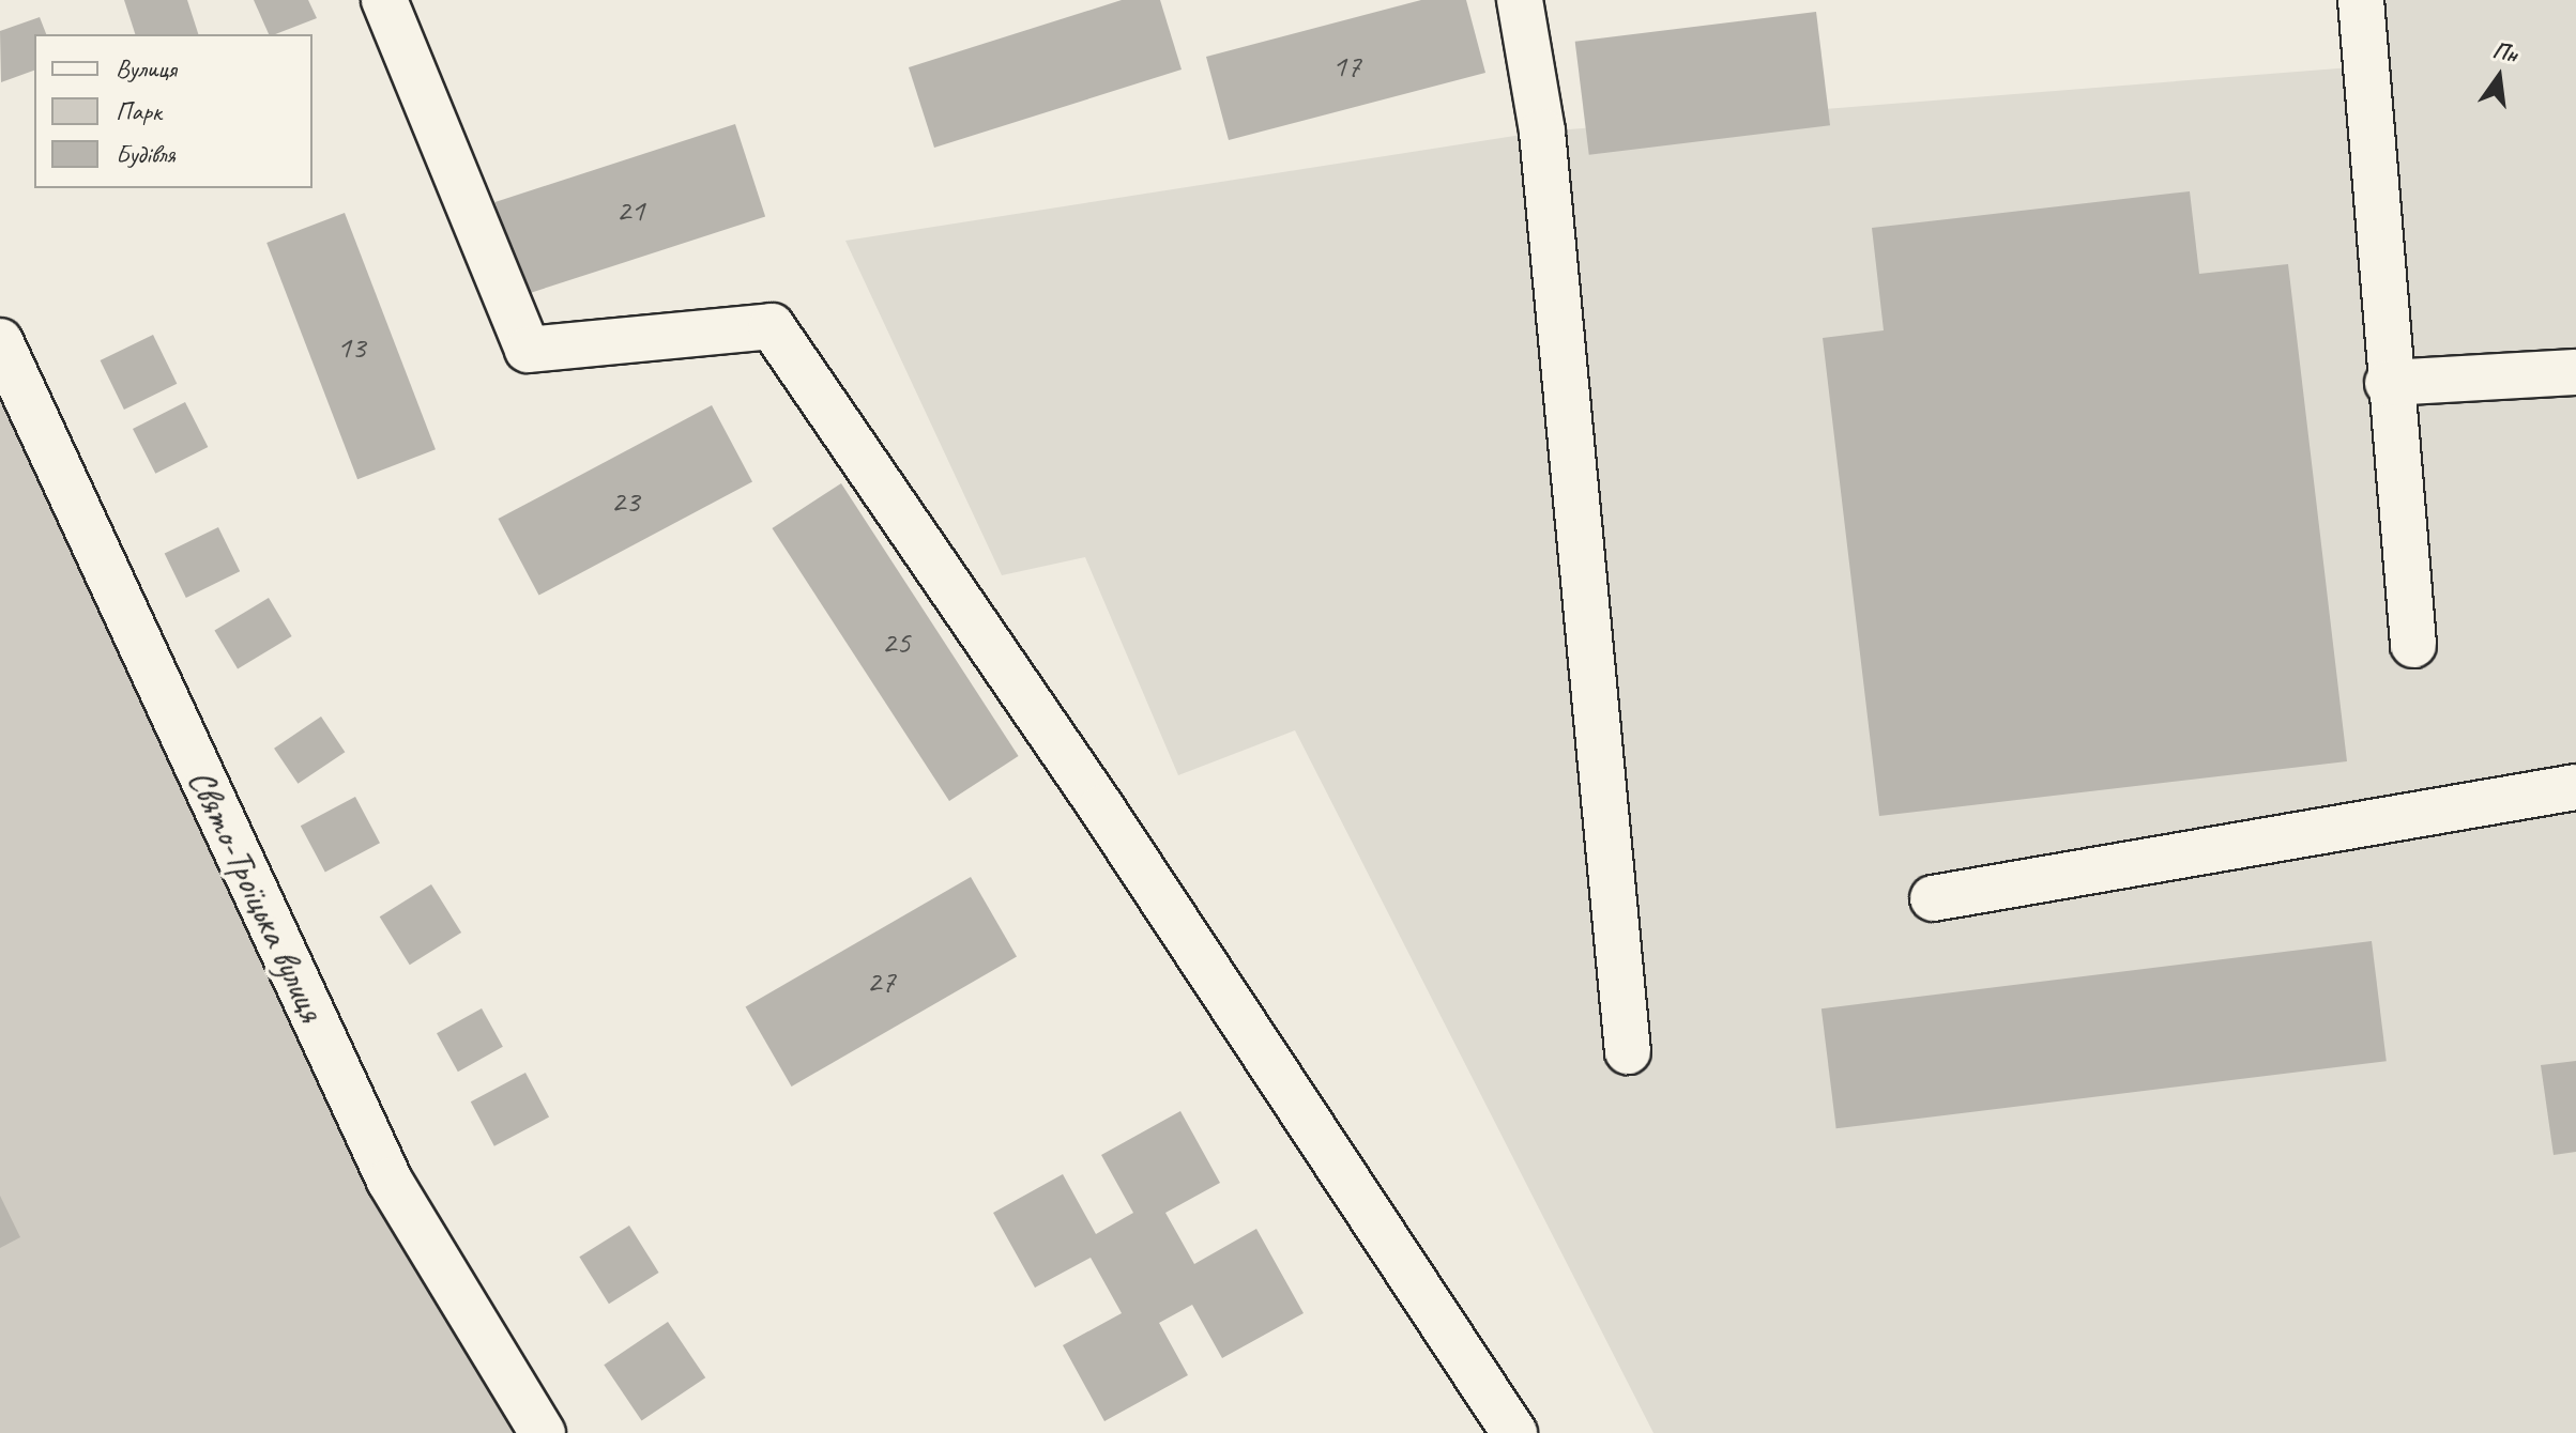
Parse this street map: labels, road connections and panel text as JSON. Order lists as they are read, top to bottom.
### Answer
{
  "streets": {
    "street": ["Свято-Троїцька вулиця"]
  },
  "house_numbers": [
    "17",
    "21",
    "13",
    "23",
    "25",
    "27"
  ],
  "legend": ["Вулиця", "Парк", "Будівля"],
  "north": "top"
}
